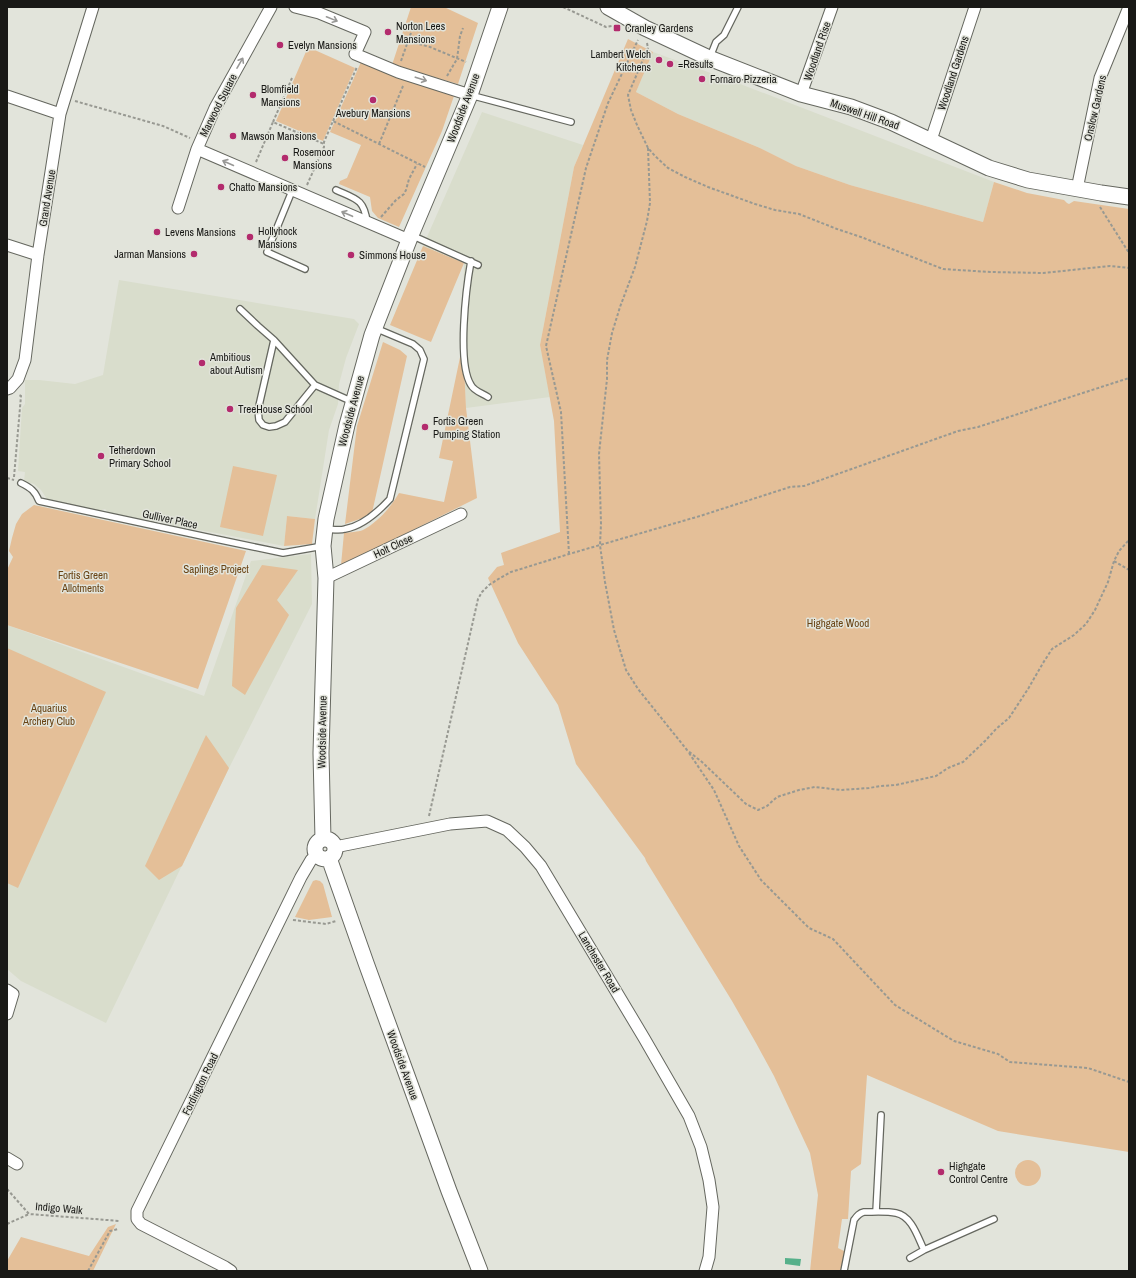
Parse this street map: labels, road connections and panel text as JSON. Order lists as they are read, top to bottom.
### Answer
{
  "streets": {
    "street": [
      "Woodland Rise",
      "Woodland Gardens",
      "Marwood Square",
      "Woodside Avenue",
      "Onslow Gardens",
      "Muswell Hill Road",
      "Grand Avenue",
      "Holt Close",
      "Lanchester Road",
      "Fordington Road"
    ],
    "lane": ["Gulliver Place"],
    "path": ["Indigo Walk"]
  },
  "crossings": [
    ["Woodland Rise", "Muswell Hill Road"],
    ["Woodland Gardens", "Muswell Hill Road"],
    ["Marwood Square", "Woodside Avenue"],
    ["Woodside Avenue", "Gulliver Place"],
    ["Woodside Avenue", "Holt Close"],
    ["Woodside Avenue", "Lanchester Road"],
    ["Woodside Avenue", "Fordington Road"],
    ["Onslow Gardens", "Muswell Hill Road"],
    ["Lanchester Road", "Fordington Road"]
  ],
  "parks": [
    "Saplings Project",
    "Fortis Green Allotments",
    "Highgate Wood",
    "Aquarius Archery Club"
  ],
  "places": {
    "transit": ["Cranley Gardens"],
    "other": [
      "Norton Lees Mansions",
      "Evelyn Mansions",
      "Lambert Welch Kitchens",
      "=Results",
      "Fornaro Pizzeria",
      "Blomfield Mansions",
      "Avebury Mansions",
      "Mawson Mansions",
      "Rosemoor Mansions",
      "Chatto Mansions",
      "Levens Mansions",
      "Hollyhock Mansions",
      "Jarman Mansions",
      "Simmons House",
      "Ambitious about Autism",
      "TreeHouse School",
      "Fortis Green Pumping Station",
      "Tetherdown Primary School",
      "Highgate Control Centre"
    ]
  }
}
